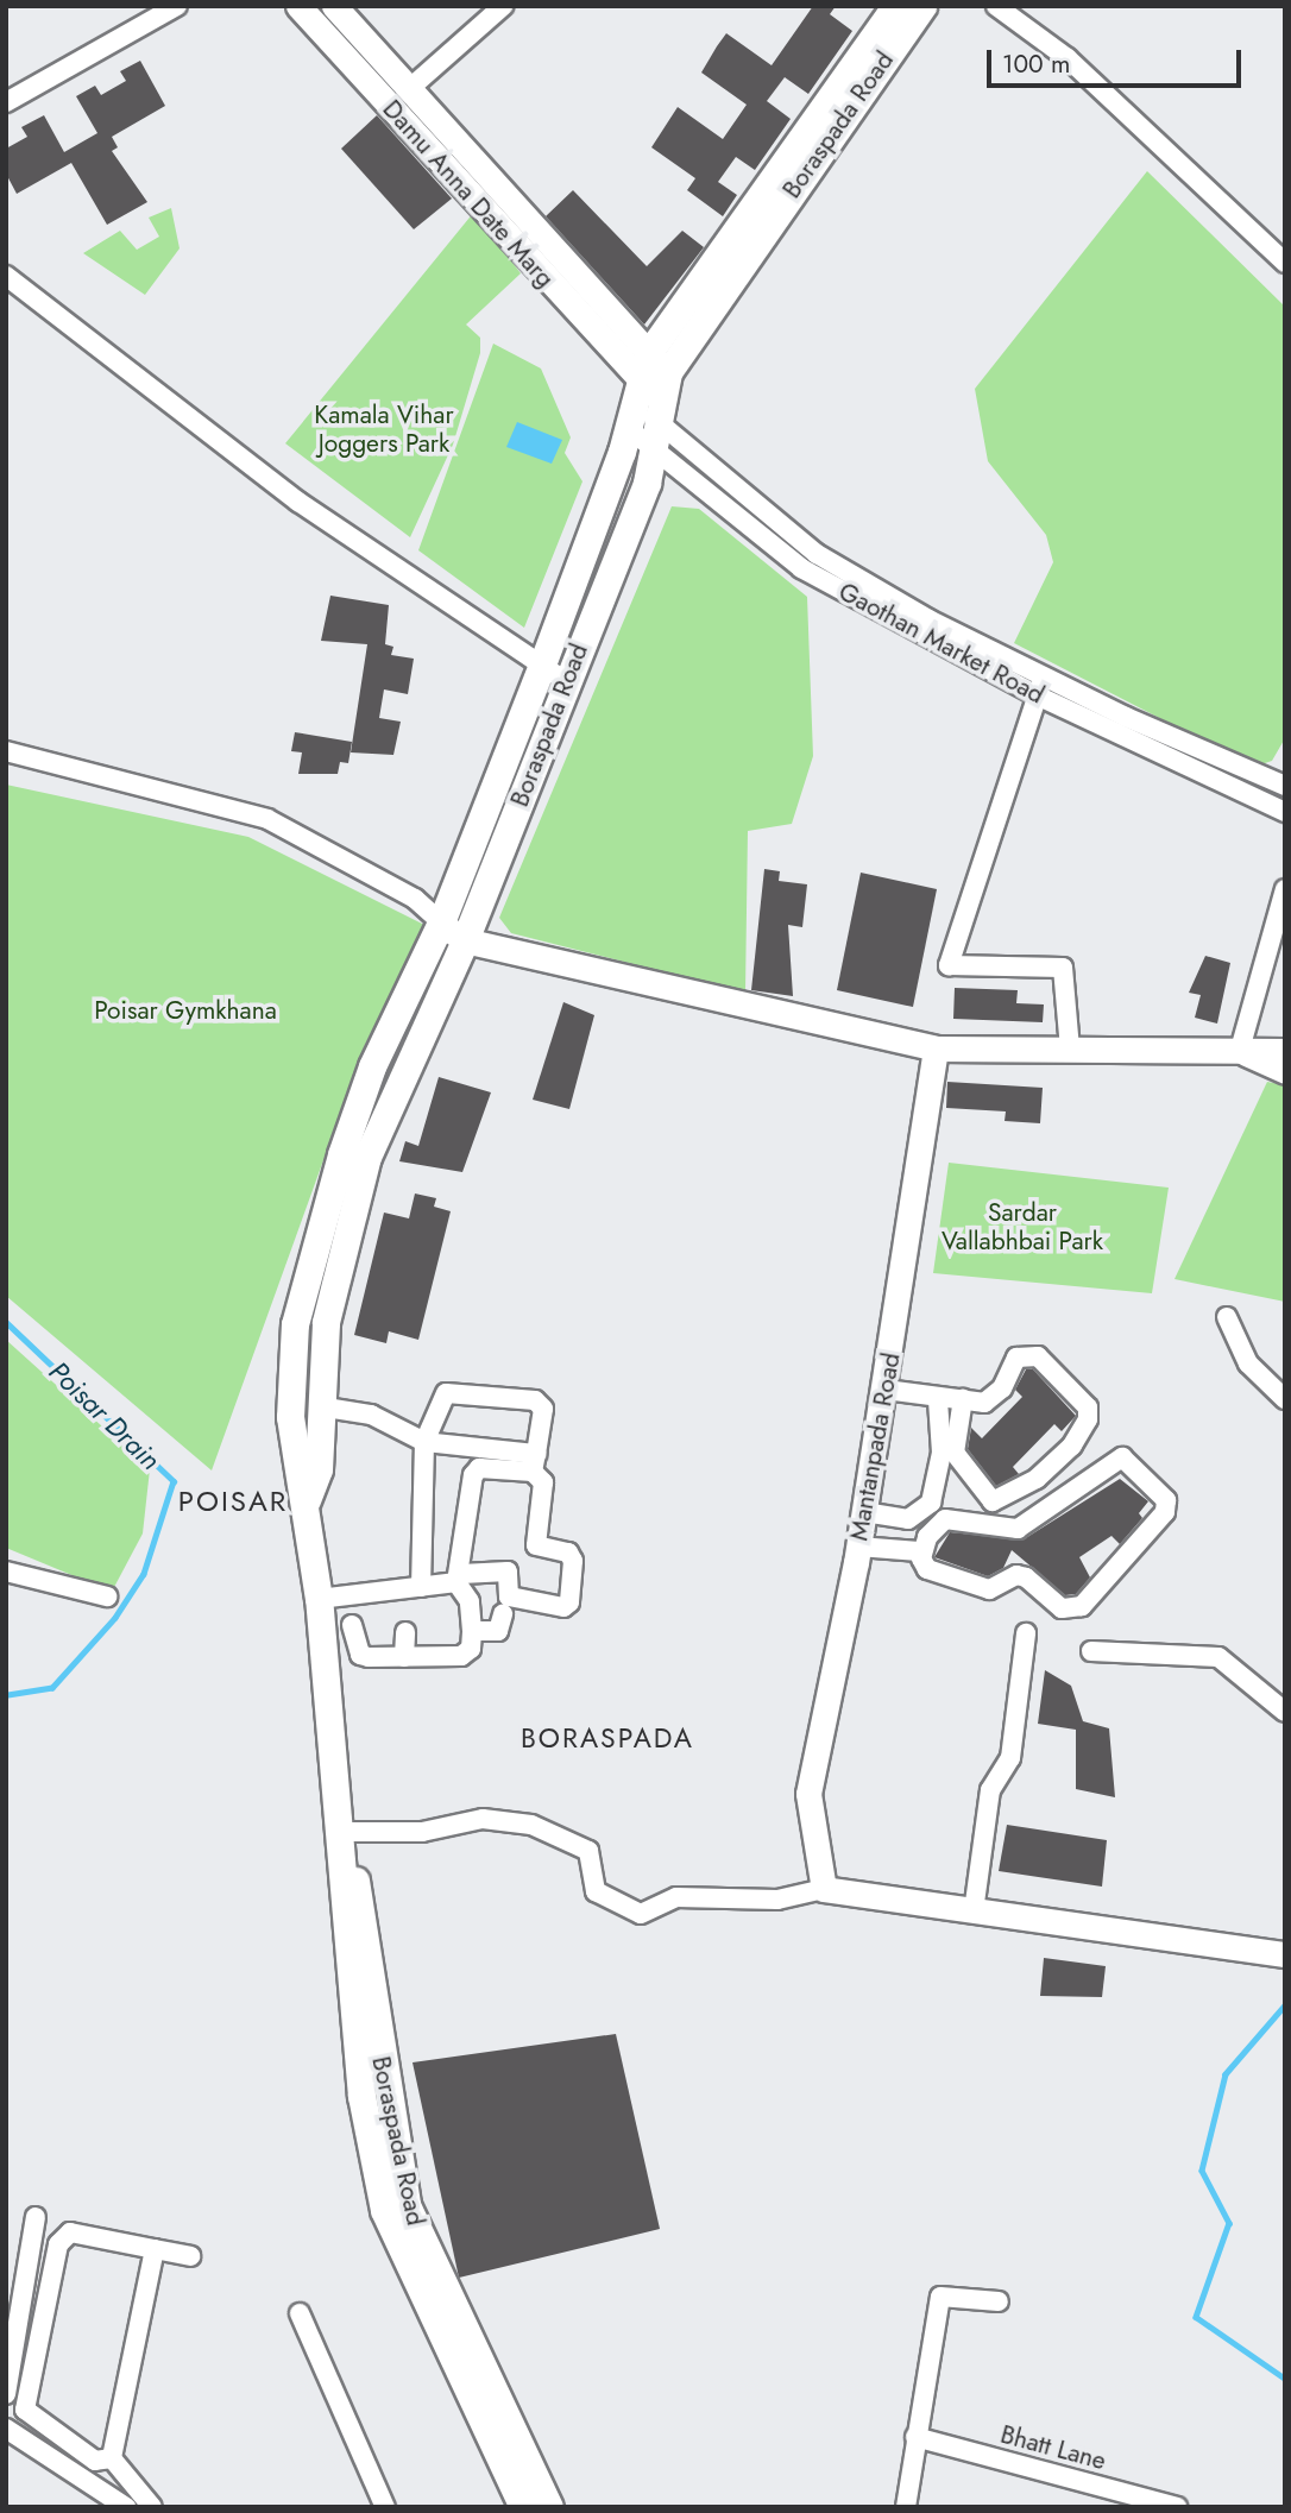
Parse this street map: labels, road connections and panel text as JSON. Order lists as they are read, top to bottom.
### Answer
{
  "streets": {
    "main road": ["Boraspada Road"],
    "street": [
      "Damu Anna Date Marg",
      "Gaothan Market Road",
      "Mantanpada Road",
      "Bhatt Lane"
    ]
  },
  "crossings": [
    ["Boraspada Road", "Damu Anna Date Marg"],
    ["Boraspada Road", "Gaothan Market Road"],
    ["Damu Anna Date Marg", "Gaothan Market Road"]
  ],
  "districts": ["POISAR", "BORASPADA"],
  "water": ["Poisar Drain"],
  "parks": ["Kamala Vihar Joggers Park", "Poisar Gymkhana", "Sardar Vallabhbai Park"],
  "scale_bar": "100 m"
}
